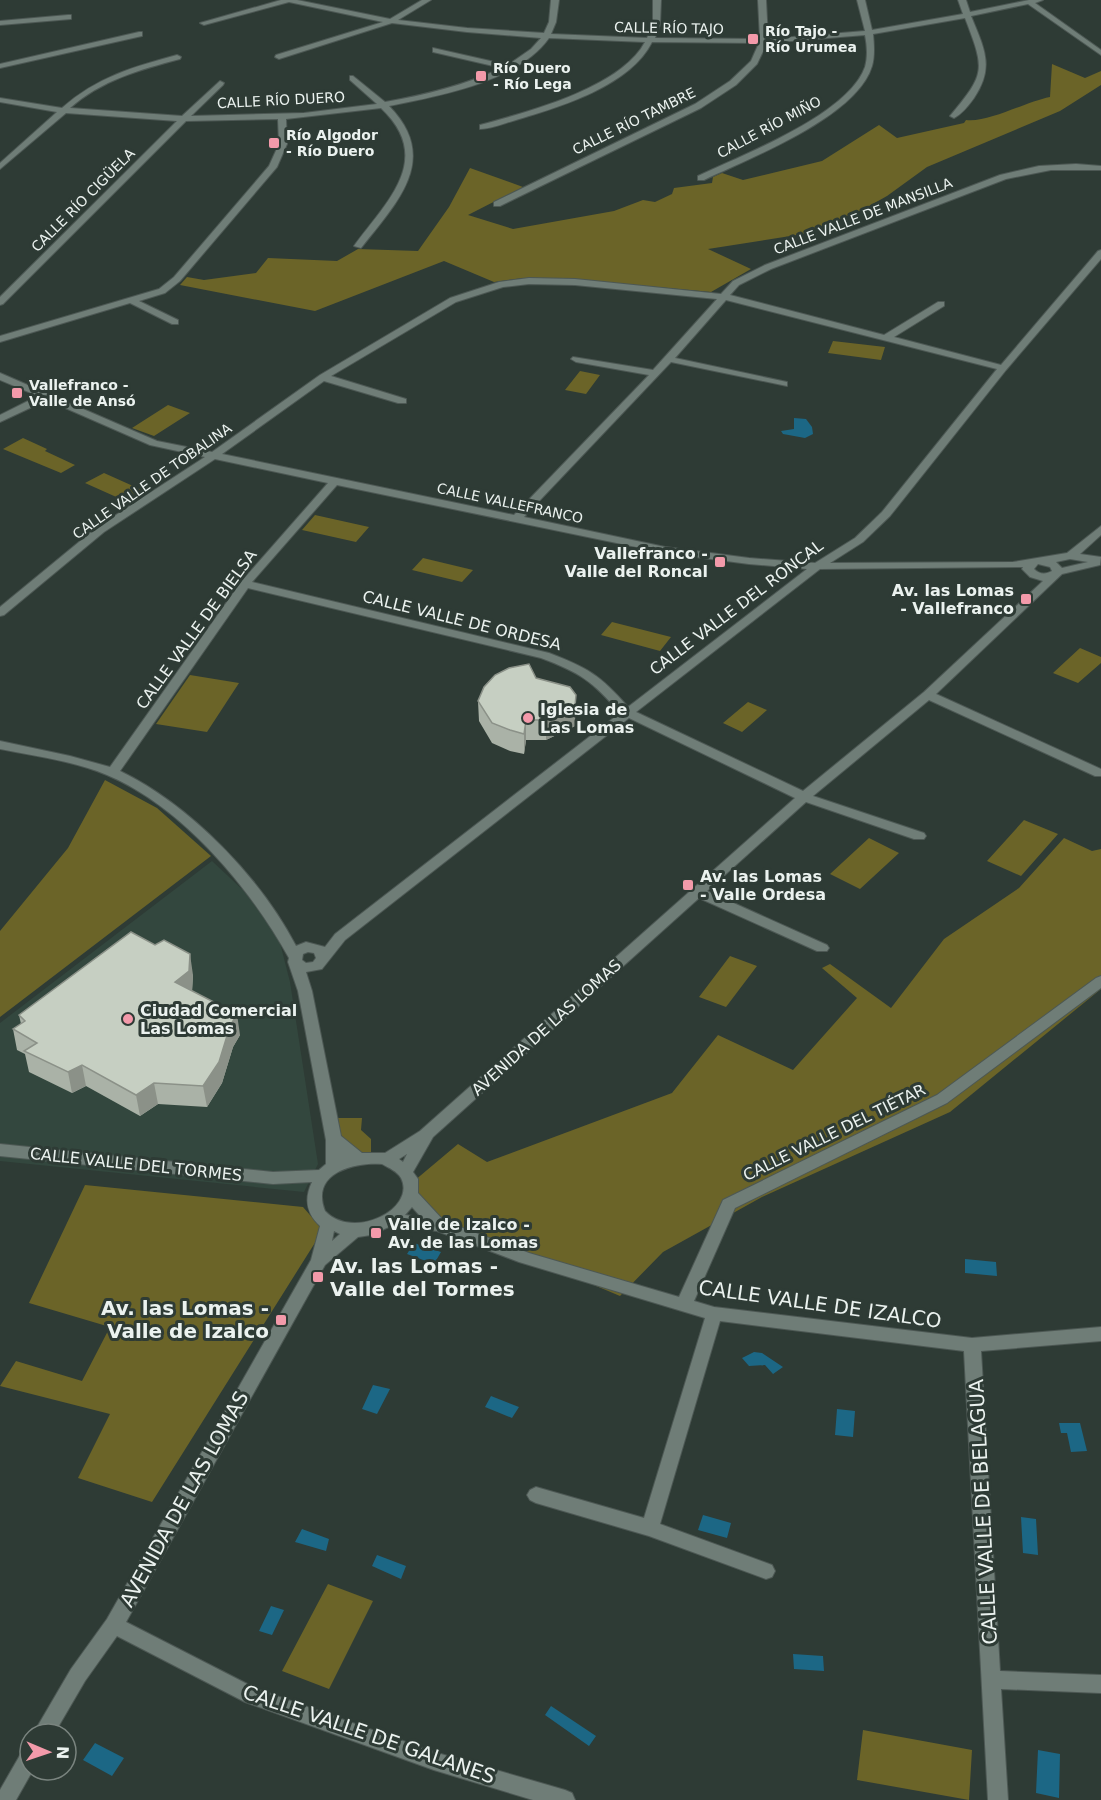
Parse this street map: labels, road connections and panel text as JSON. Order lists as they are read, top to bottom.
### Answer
{
  "streets": {
    "street": [
      "CALLE RÍO TAJO",
      "CALLE RÍO DUERO",
      "CALLE RÍO TAMBRE",
      "CALLE RÍO MIÑO",
      "CALLE RÍO CIGÜELA",
      "CALLE VALLE DE MANSILLA",
      "CALLE VALLE DE TOBALINA",
      "CALLE VALLEFRANCO",
      "CALLE VALLE DEL RONCAL",
      "CALLE VALLE DE ORDESA",
      "CALLE VALLE DE BIELSA",
      "AVENIDA DE LAS LOMAS",
      "CALLE VALLE DEL TIÉTAR",
      "CALLE VALLE DEL TORMES",
      "CALLE VALLE DE IZALCO",
      "CALLE VALLE DE BELAGUA",
      "CALLE VALLE DE GALANES"
    ]
  },
  "crossings": [
    ["CALLE RÍO TAJO", "CALLE RÍO DUERO"],
    ["CALLE RÍO TAJO", "CALLE RÍO TAMBRE"],
    ["CALLE RÍO TAJO", "CALLE RÍO MIÑO"],
    ["CALLE RÍO DUERO", "CALLE RÍO CIGÜELA"],
    ["CALLE VALLE DE MANSILLA", "CALLE VALLE DE TOBALINA"],
    ["CALLE VALLE DE MANSILLA", "CALLE VALLEFRANCO"],
    ["CALLE VALLE DE TOBALINA", "CALLE VALLEFRANCO"],
    ["CALLE VALLE DE TOBALINA", "CALLE VALLE DEL RONCAL"],
    ["CALLE VALLEFRANCO", "CALLE VALLE DEL RONCAL"],
    ["CALLE VALLEFRANCO", "CALLE VALLE DE BIELSA"],
    ["CALLE VALLE DEL RONCAL", "CALLE VALLE DE ORDESA"],
    ["CALLE VALLE DE ORDESA", "CALLE VALLE DE BIELSA"],
    ["CALLE VALLE DE ORDESA", "AVENIDA DE LAS LOMAS"],
    ["AVENIDA DE LAS LOMAS", "CALLE VALLE DEL TORMES"],
    ["AVENIDA DE LAS LOMAS", "CALLE VALLE DE IZALCO"],
    ["AVENIDA DE LAS LOMAS", "CALLE VALLE DE GALANES"],
    ["CALLE VALLE DEL TIÉTAR", "CALLE VALLE DE IZALCO"],
    ["CALLE VALLE DEL TORMES", "CALLE VALLE DE IZALCO"],
    ["CALLE VALLE DE IZALCO", "CALLE VALLE DE BELAGUA"]
  ],
  "places": {
    "transit": [
      "Río Tajo - Río Urumea",
      "Río Duero - Río Lega",
      "Río Algodor - Río Duero",
      "Vallefranco - Valle de Ansó",
      "Vallefranco - Valle del Roncal",
      "Av. las Lomas - Vallefranco",
      "Av. las Lomas - Valle Ordesa",
      "Valle de Izalco - Av. de las Lomas",
      "Av. las Lomas - Valle del Tormes",
      "Av. las Lomas - Valle de Izalco"
    ],
    "other": ["Iglesia de Las Lomas", "Ciudad Comercial Las Lomas"]
  },
  "north": "right"
}
